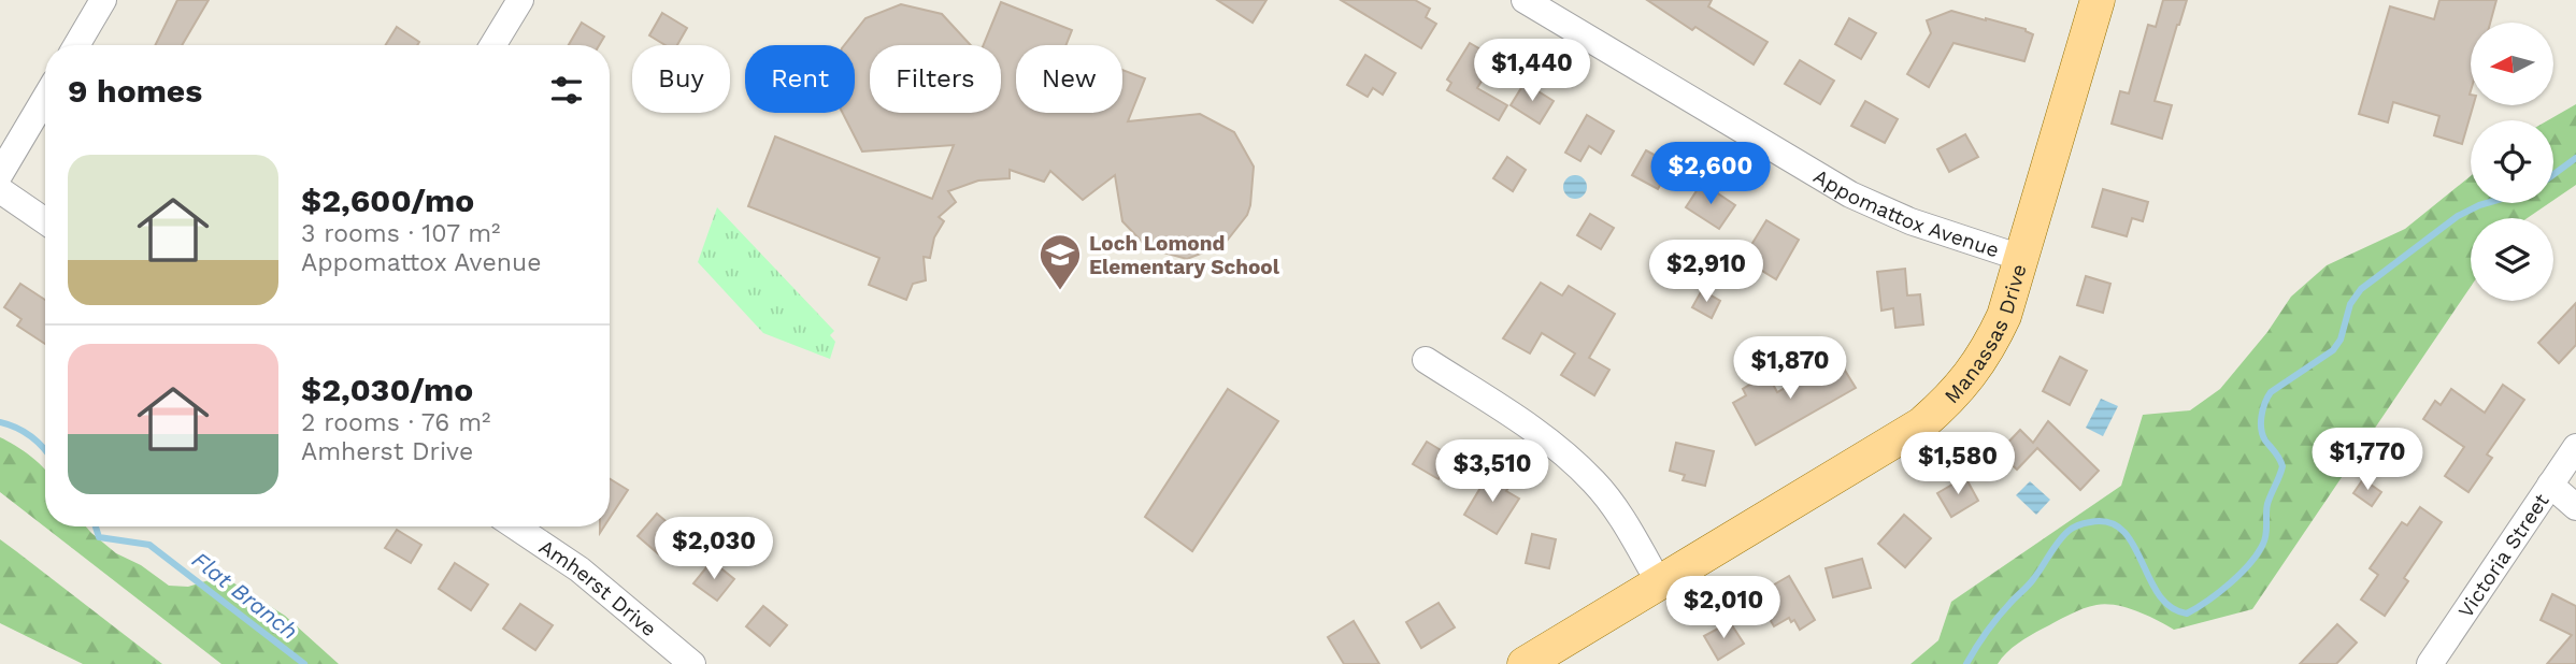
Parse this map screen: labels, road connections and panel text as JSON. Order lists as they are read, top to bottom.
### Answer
{
  "streets": {
    "main road": ["Manassas Drive"],
    "street": ["Appomattox Avenue", "Victoria Street", "Amherst Drive"]
  },
  "crossings": [
    ["Appomattox Avenue", "Manassas Drive"]
  ],
  "water": ["Flat Branch"],
  "places": {
    "school or university": ["Loch Lomond Elementary School"]
  },
  "north": "left",
  "page": {
    "price": [
      "$1,440",
      "$2,600",
      "$2,910",
      "$1,870",
      "$1,770",
      "$1,580",
      "$3,510",
      "$2,030",
      "$2,010"
    ],
    "chip": [
      "Buy",
      "Rent",
      "Filters",
      "New"
    ],
    "heading": "9 homes",
    "list": [
      {
        "name": "$2,600/mo",
        "note": "3 rooms · 107 m² · Appomattox Avenue"
      },
      {
        "name": "$2,030/mo",
        "note": "2 rooms · 76 m² · Amherst Drive"
      }
    ]
  }
}
